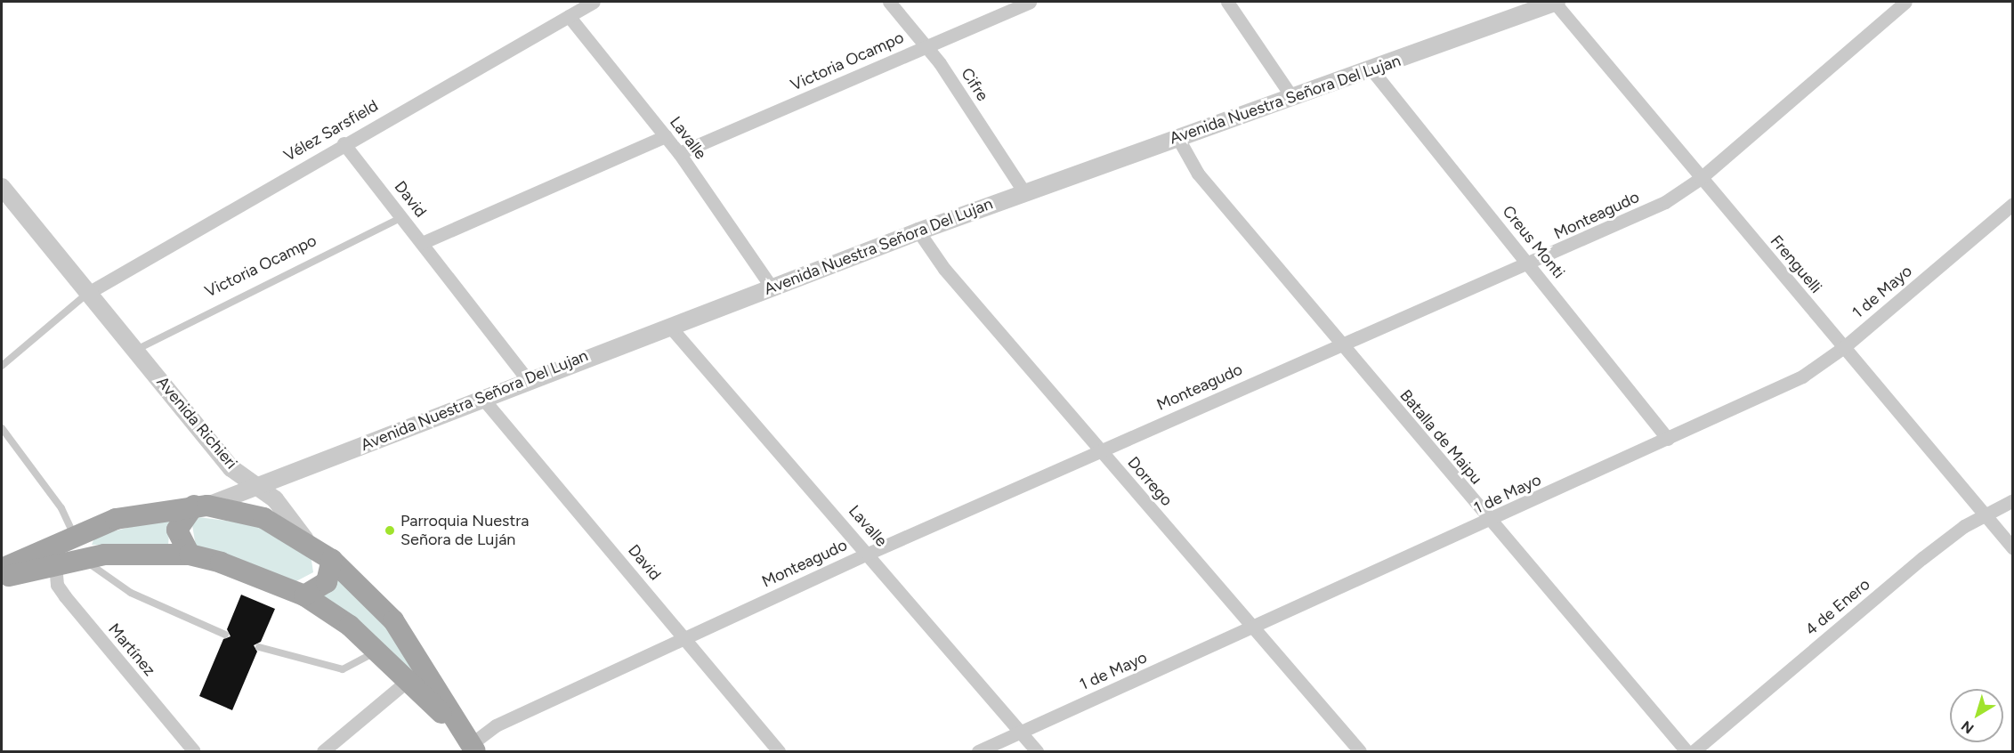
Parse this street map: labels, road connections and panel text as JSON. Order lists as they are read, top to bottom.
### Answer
{
  "streets": {
    "main road": ["Avenida Richieri"],
    "street": [
      "Victoria Ocampo",
      "Cifre",
      "Avenida Nuestra Señora Del Lujan",
      "Vélez Sarsfield",
      "Lavalle",
      "David",
      "Monteagudo",
      "Creus Monti",
      "Frenguelli",
      "1 de Mayo",
      "Batalla de Maipu",
      "Dorrego",
      "4 de Enero",
      "Martínez"
    ]
  },
  "crossings": [
    ["Victoria Ocampo", "Cifre"],
    ["Victoria Ocampo", "Lavalle"],
    ["Victoria Ocampo", "David"],
    ["Victoria Ocampo", "Avenida Richieri"],
    ["Cifre", "Avenida Nuestra Señora Del Lujan"],
    ["Avenida Nuestra Señora Del Lujan", "Lavalle"],
    ["Avenida Nuestra Señora Del Lujan", "David"],
    ["Avenida Nuestra Señora Del Lujan", "Creus Monti"],
    ["Avenida Nuestra Señora Del Lujan", "Frenguelli"],
    ["Avenida Nuestra Señora Del Lujan", "Avenida Richieri"],
    ["Avenida Nuestra Señora Del Lujan", "Batalla de Maipu"],
    ["Avenida Nuestra Señora Del Lujan", "Dorrego"],
    ["Vélez Sarsfield", "Lavalle"],
    ["Vélez Sarsfield", "David"],
    ["Vélez Sarsfield", "Avenida Richieri"],
    ["Lavalle", "Monteagudo"],
    ["Lavalle", "1 de Mayo"],
    ["David", "Monteagudo"],
    ["Monteagudo", "Creus Monti"],
    ["Monteagudo", "Frenguelli"],
    ["Monteagudo", "Avenida Richieri"],
    ["Monteagudo", "Batalla de Maipu"],
    ["Monteagudo", "Dorrego"],
    ["Creus Monti", "1 de Mayo"],
    ["Frenguelli", "1 de Mayo"],
    ["Frenguelli", "4 de Enero"],
    ["1 de Mayo", "Batalla de Maipu"],
    ["1 de Mayo", "Dorrego"]
  ],
  "places": ["Parroquia Nuestra Señora de Luján"],
  "north": "bottom left"
}
